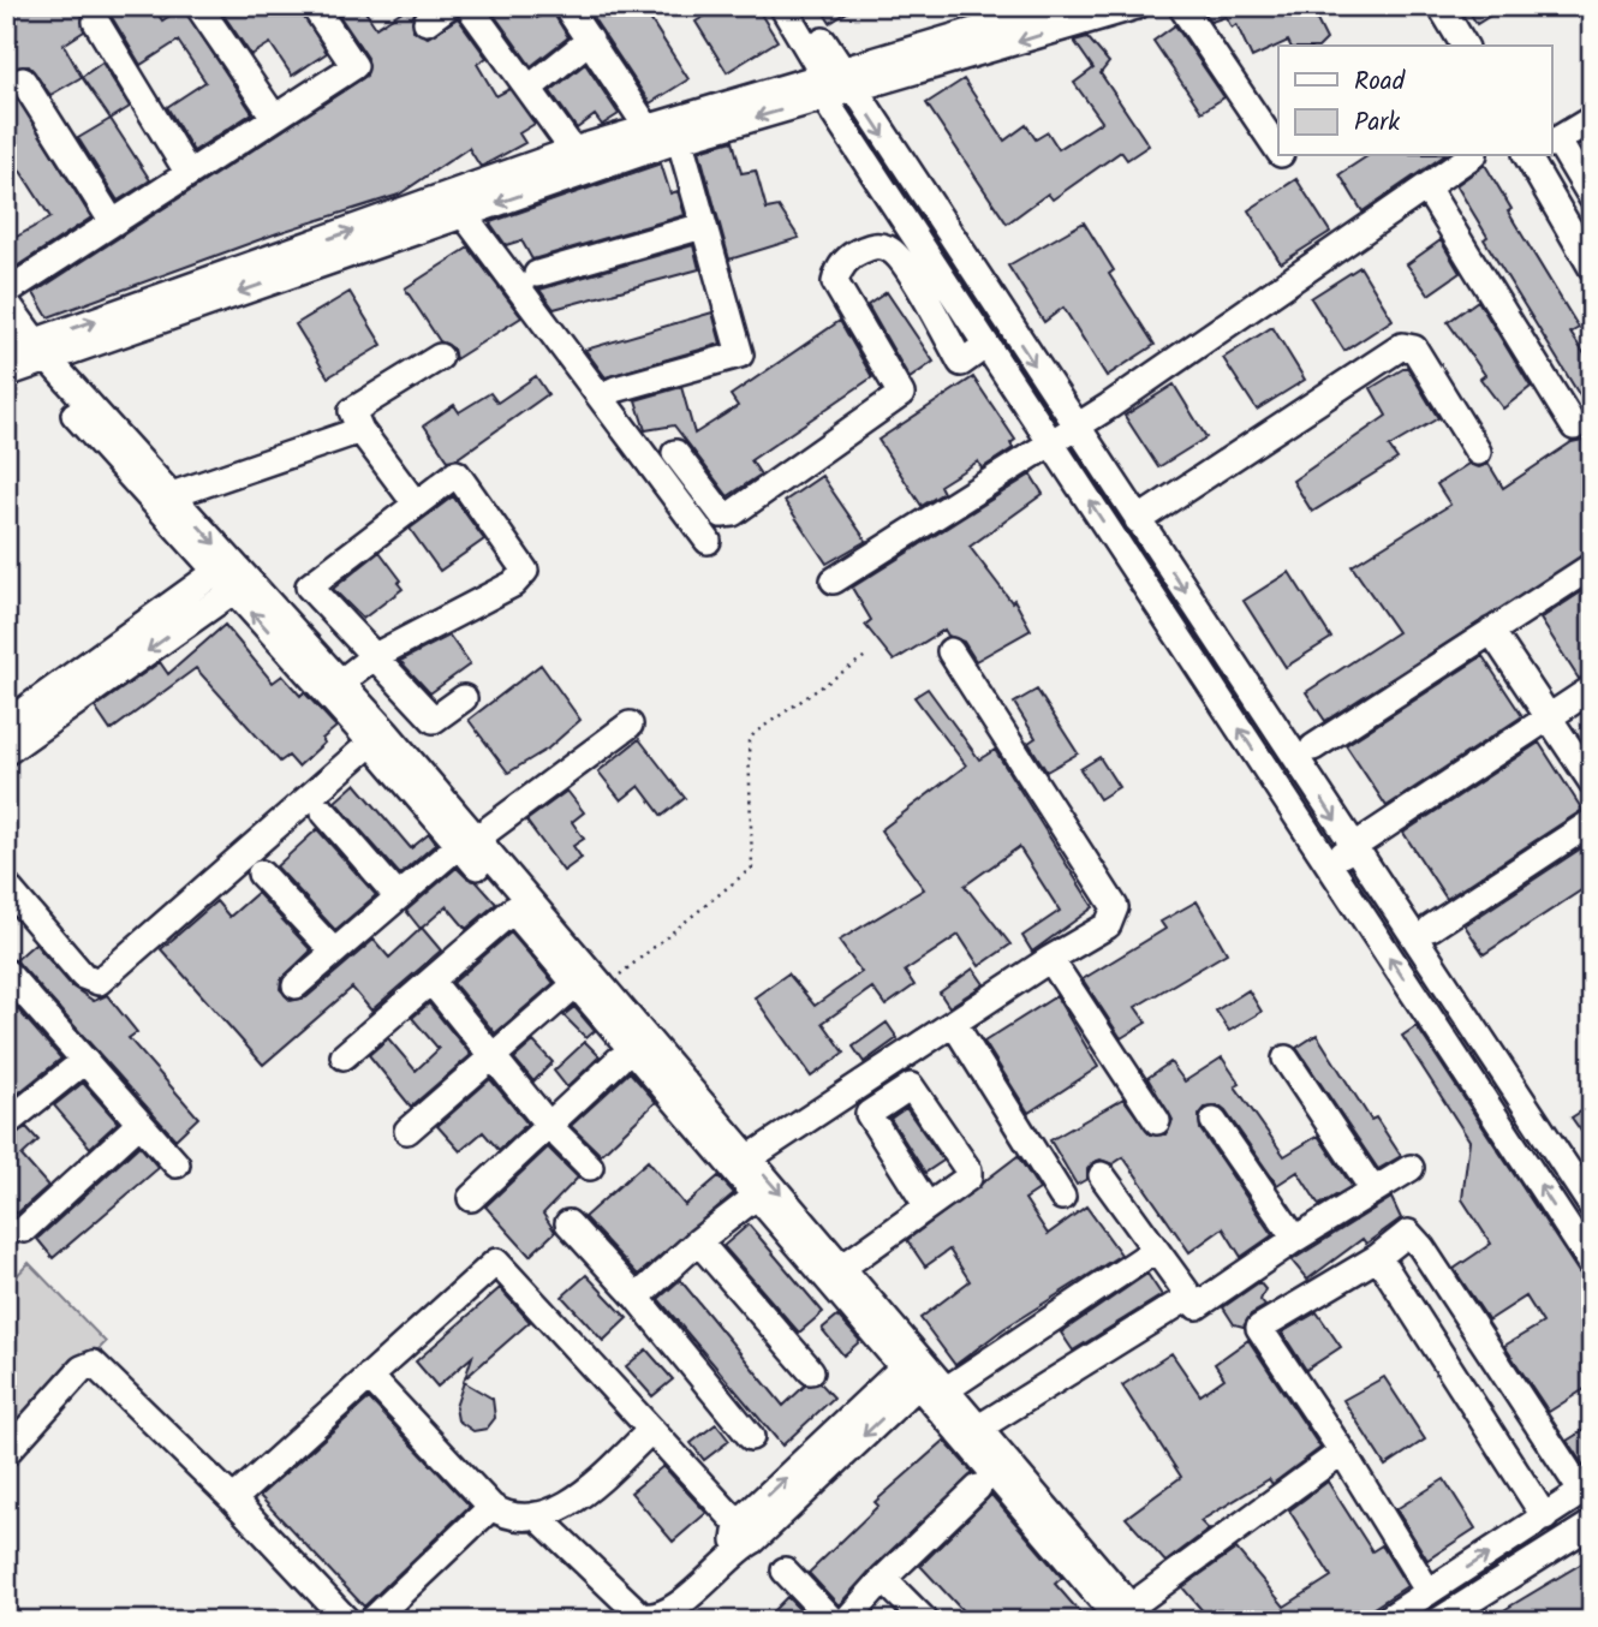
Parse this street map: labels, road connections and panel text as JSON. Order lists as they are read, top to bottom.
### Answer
{
  "legend": ["Road", "Park"]
}
